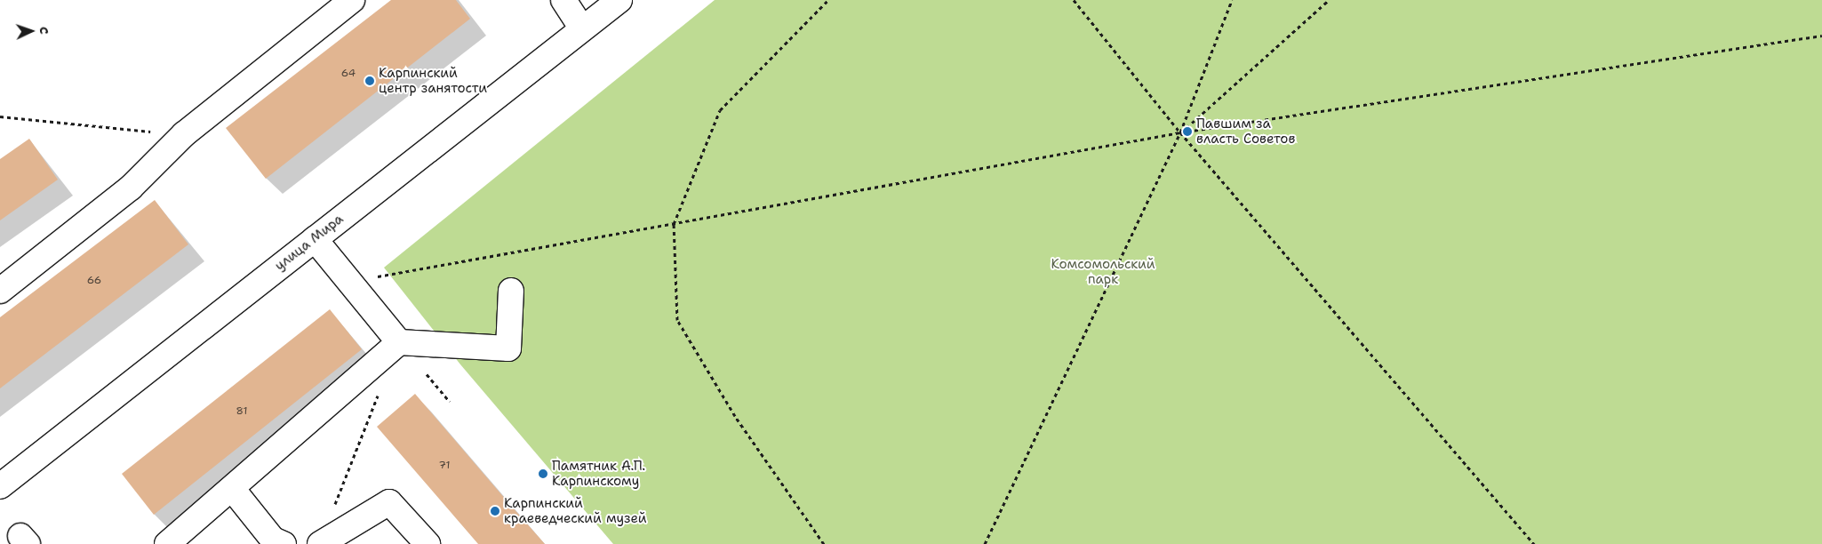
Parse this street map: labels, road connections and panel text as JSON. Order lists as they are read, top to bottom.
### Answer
{
  "streets": {
    "main road": ["улица Мира"]
  },
  "parks": ["Комсомольский парк"],
  "places": [
    "Карпинский центр занятости",
    "Павшим за власть Советов",
    "Памятник А.П. Карпинскому",
    "Карпинский краеведческий музей"
  ],
  "house_numbers": [
    "64",
    "66",
    "81",
    "71"
  ],
  "north": "right"
}
